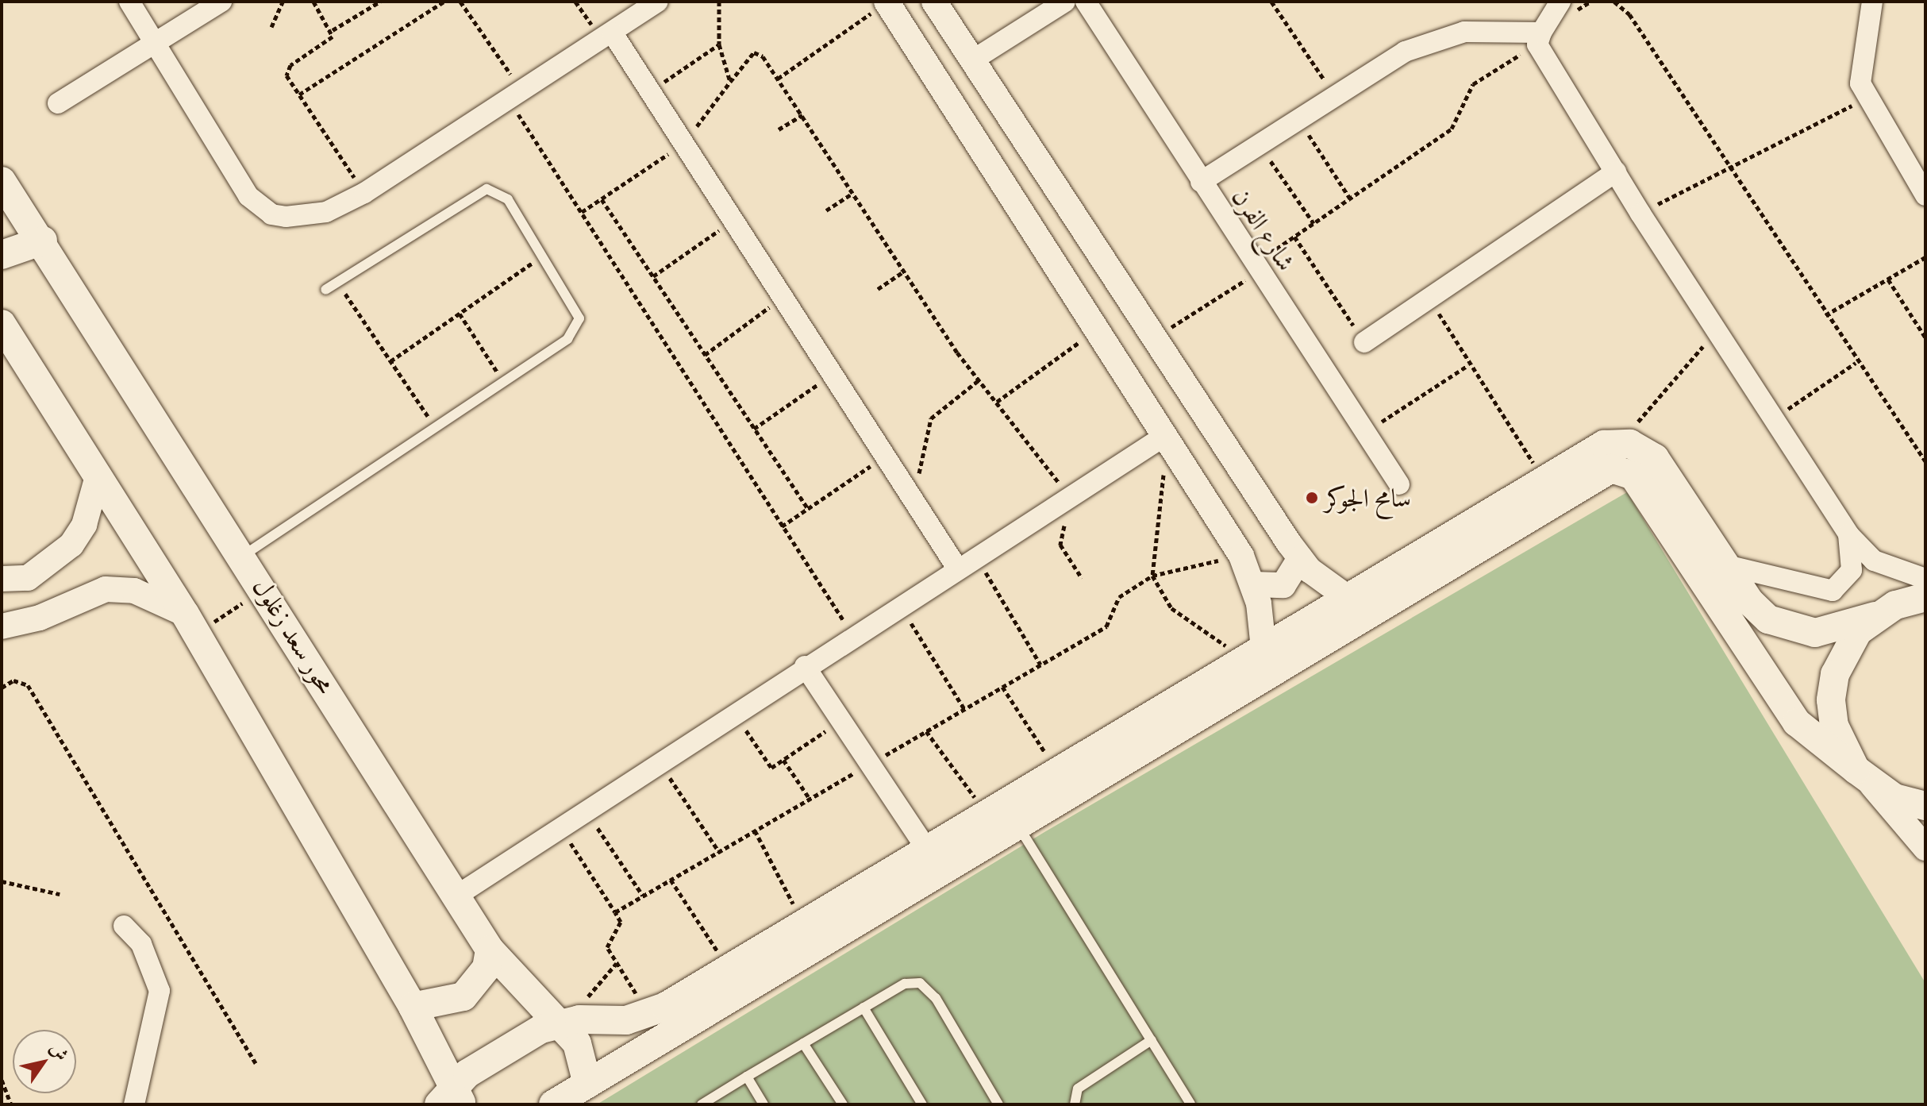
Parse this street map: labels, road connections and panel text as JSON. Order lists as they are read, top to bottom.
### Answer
{
  "streets": {
    "main road": ["محور سعد زغلول"],
    "street": ["شارع الفرن"]
  },
  "places": ["سامح الجوكر"],
  "north": "top right"
}
